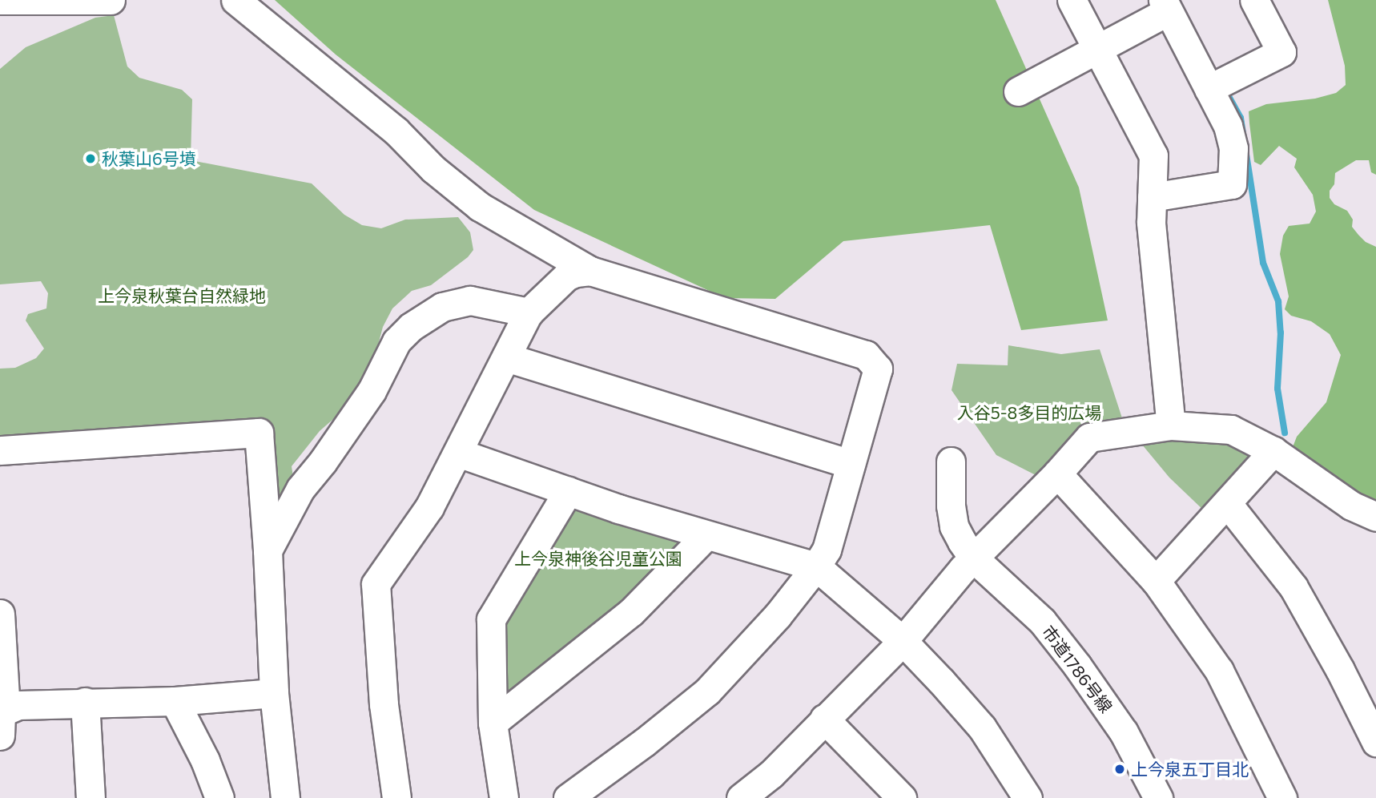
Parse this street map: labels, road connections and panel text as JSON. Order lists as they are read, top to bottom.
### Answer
{
  "streets": {
    "street": ["市道1786号線"]
  },
  "parks": ["上今泉秋葉台自然緑地", "入谷5-8多目的広場", "上今泉神後谷児童公園"],
  "places": ["秋葉山6号墳", "上今泉五丁目北"]
}
